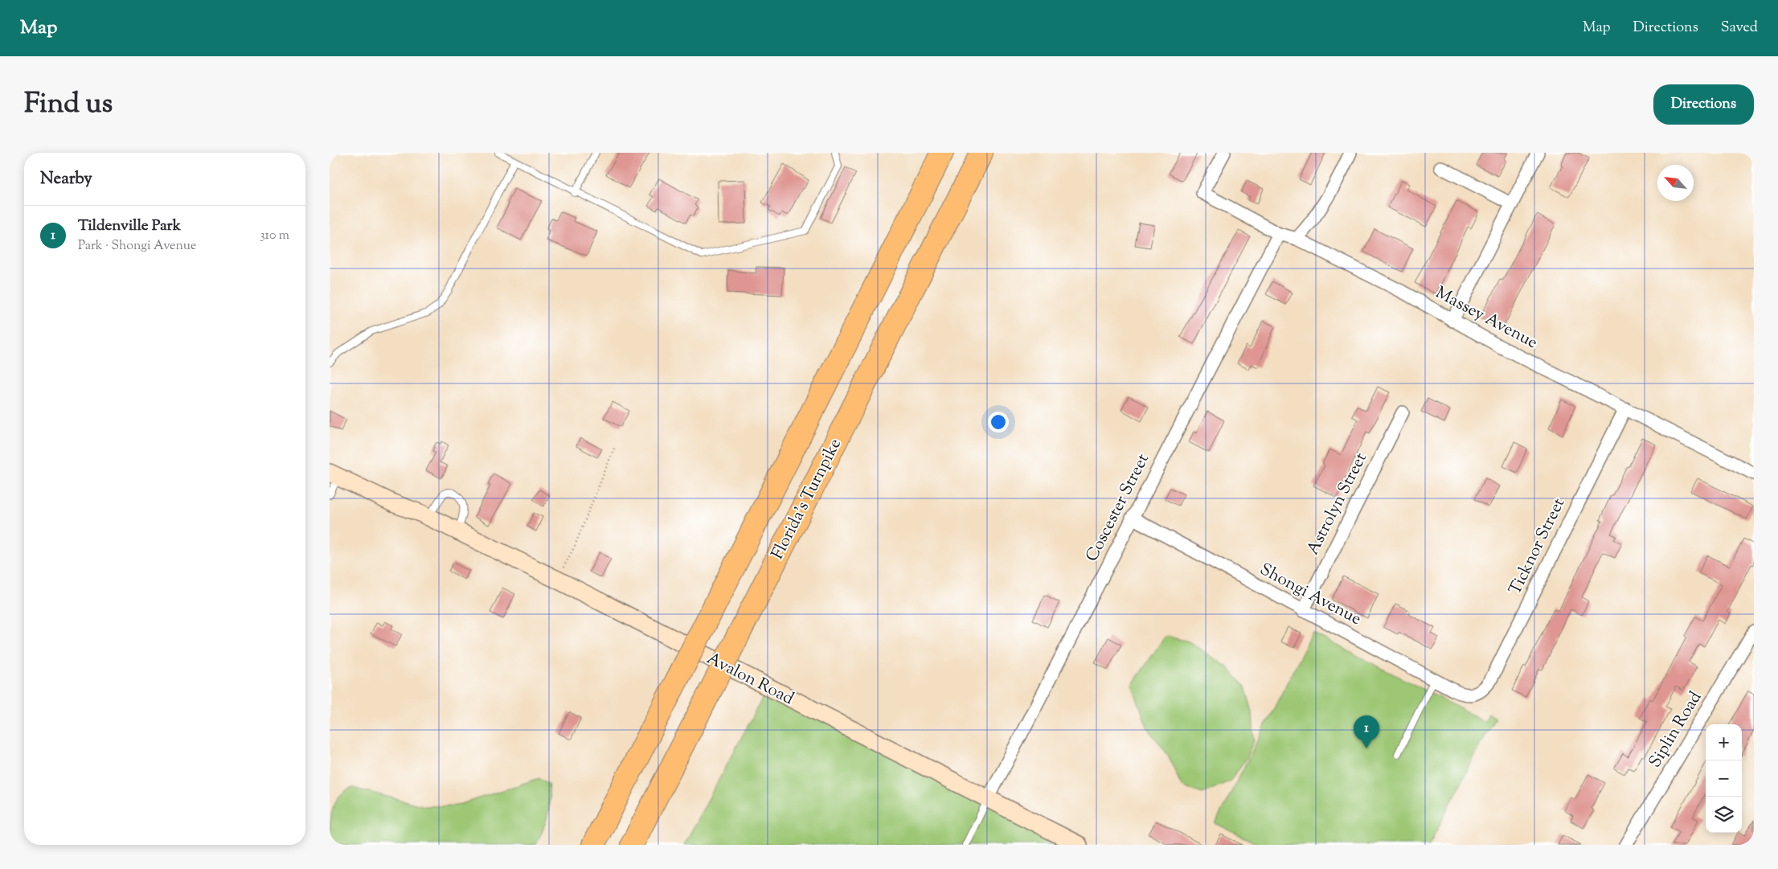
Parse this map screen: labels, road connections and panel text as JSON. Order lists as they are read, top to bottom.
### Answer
{
  "streets": {
    "highway": ["Florida's Turnpike"],
    "main road": ["Avalon Road"],
    "street": [
      "Massey Avenue",
      "Astrolyn Street",
      "Coscester Street",
      "Ticknor Street",
      "Shongi Avenue",
      "Siplin Road"
    ]
  },
  "crossings": [
    ["Massey Avenue", "Coscester Street"],
    ["Massey Avenue", "Ticknor Street"],
    ["Astrolyn Street", "Shongi Avenue"],
    ["Coscester Street", "Shongi Avenue"],
    ["Coscester Street", "Avalon Road"],
    ["Ticknor Street", "Shongi Avenue"]
  ],
  "north": "top left",
  "page": {
    "header": "Map",
    "nav": ["Map", "Directions", "Saved"],
    "title": "Find us",
    "buttons": "Directions",
    "heading": "Nearby",
    "list": [
      {
        "mark": "1",
        "name": "Tildenville Park",
        "note": "Park · Shongi Avenue",
        "value": "310 m"
      }
    ],
    "pins": "1",
    "map_buttons": ["+", "−"]
  }
}
